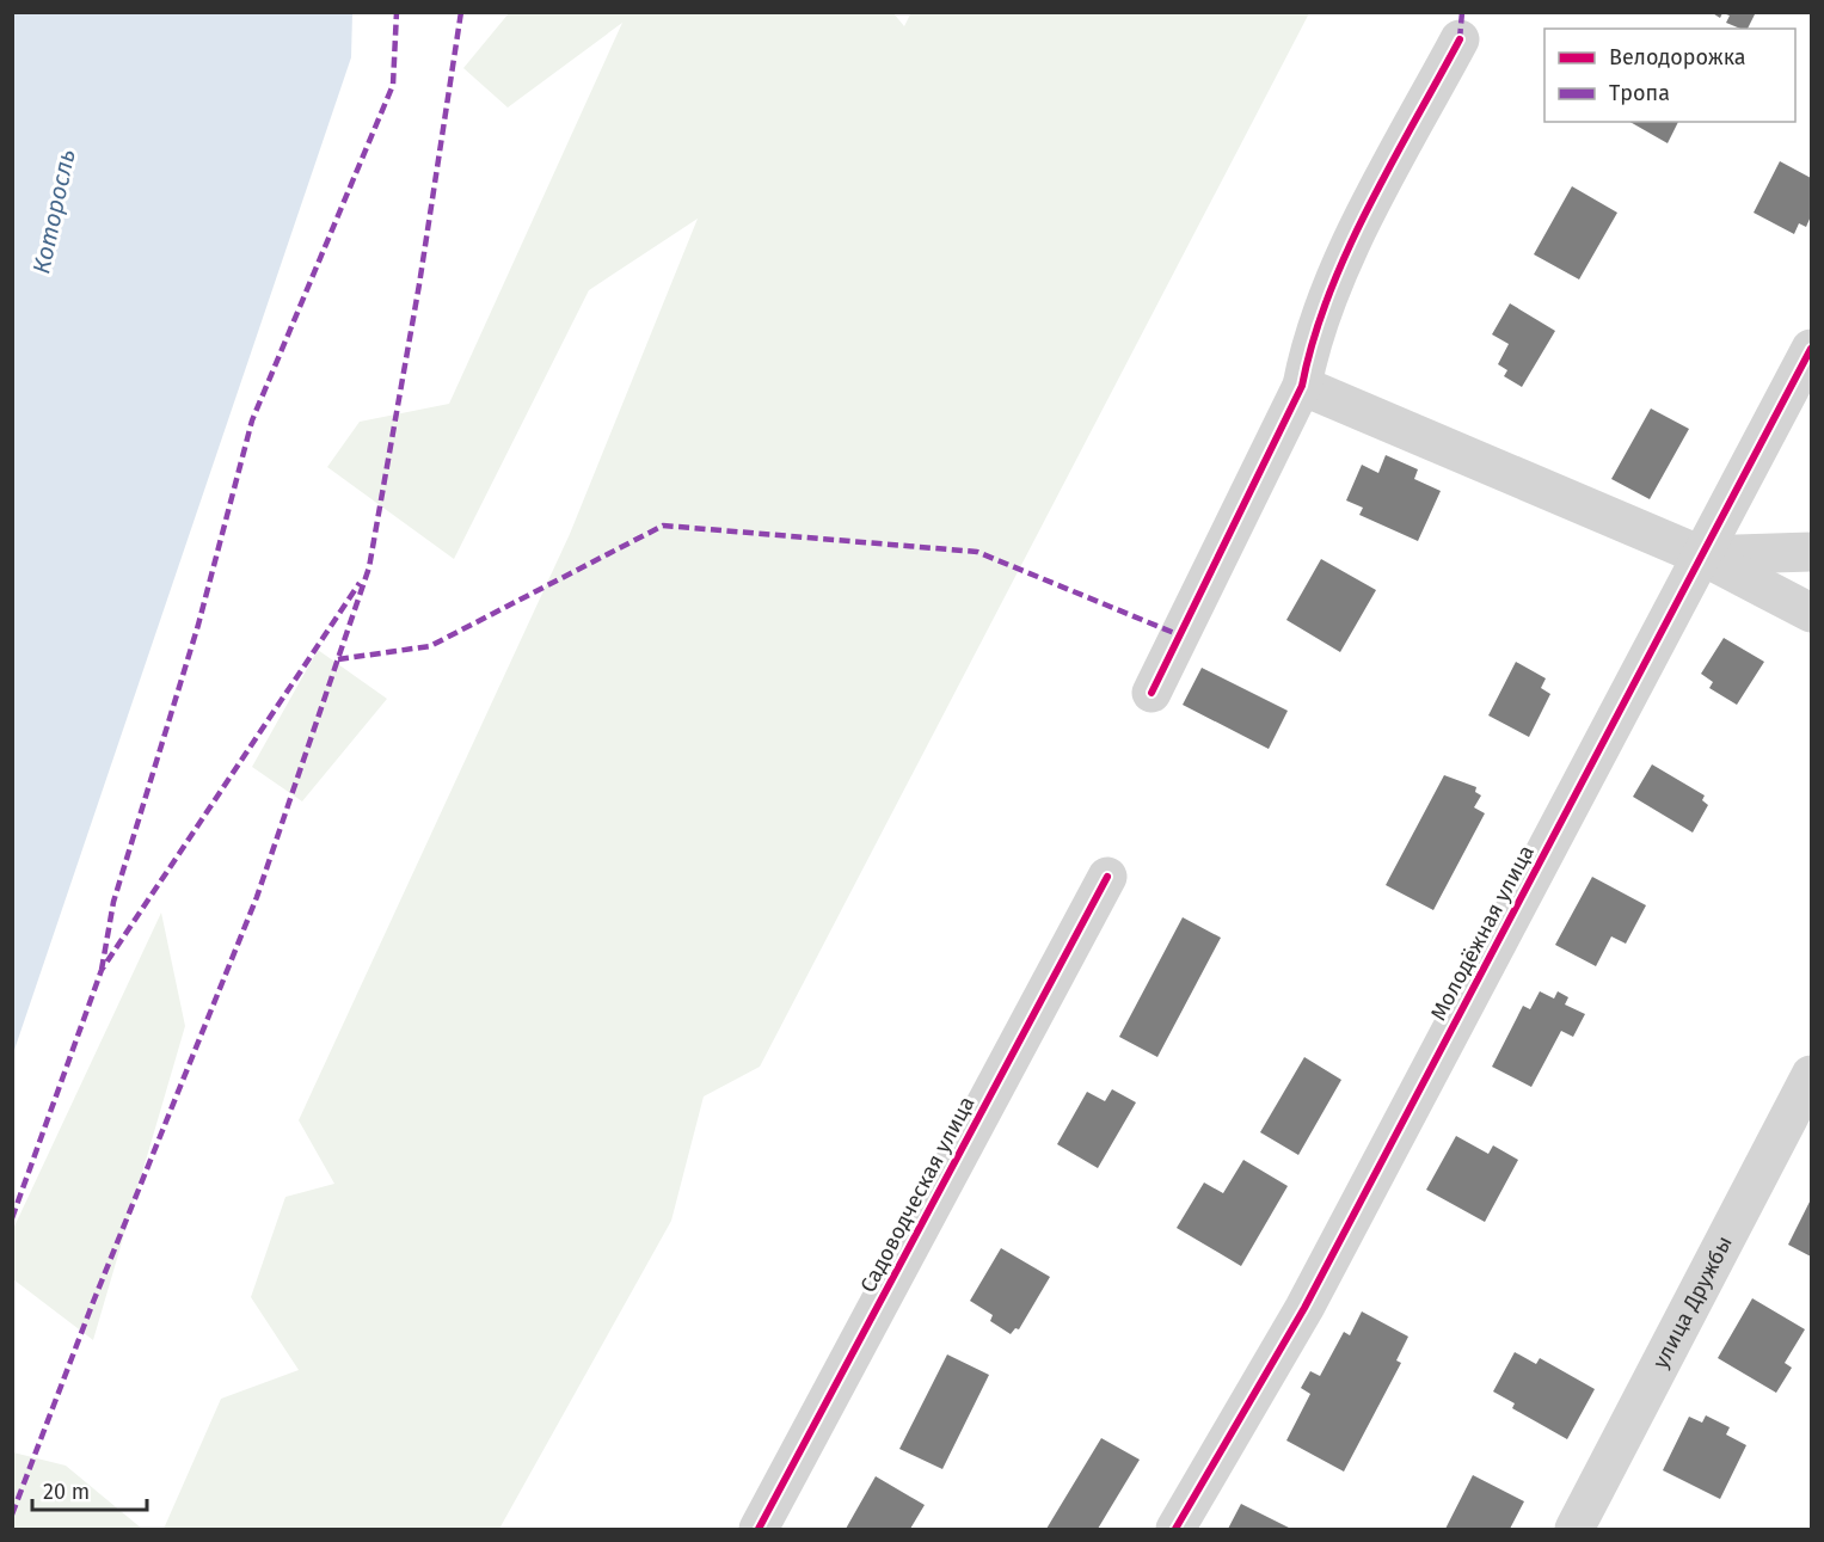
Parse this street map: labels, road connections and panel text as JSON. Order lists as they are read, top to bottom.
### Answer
{
  "streets": {
    "street": ["Молодёжная улица", "Садоводческая улица", "улица Дружбы"]
  },
  "water": ["Которосль"],
  "legend": ["Велодорожка", "Тропа"],
  "scale_bar": "20 m"
}
